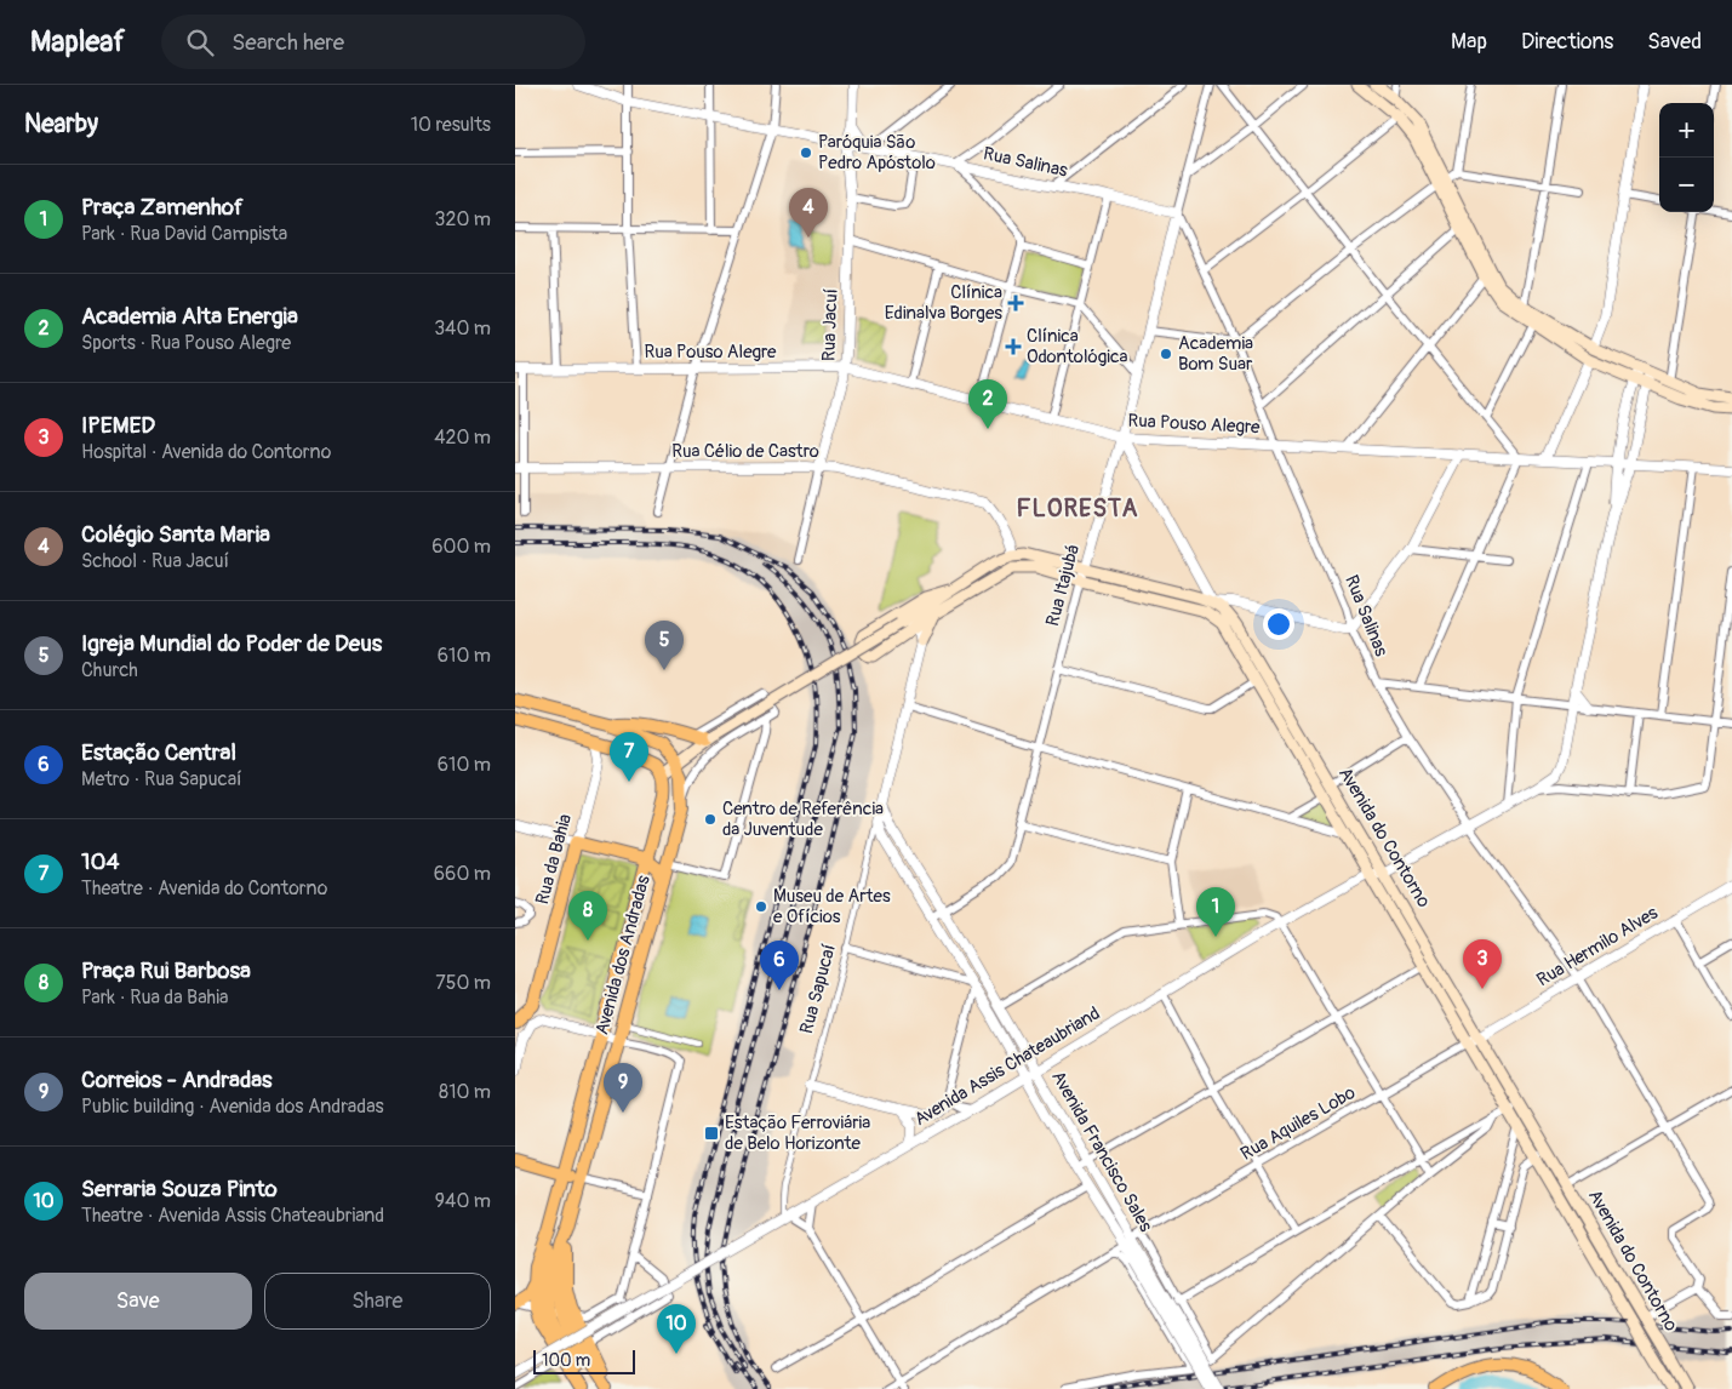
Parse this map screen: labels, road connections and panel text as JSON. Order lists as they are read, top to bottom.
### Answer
{
  "streets": {
    "main road": ["Avenida do Contorno", "Rua da Bahia", "Avenida dos Andradas"],
    "street": [
      "Rua Salinas",
      "Rua Jacuí",
      "Rua Pouso Alegre",
      "Rua Célio de Castro",
      "Rua Itajubá",
      "Rua Hermilo Alves",
      "Rua Sapucaí",
      "Avenida Assis Chateaubriand",
      "Rua Aquiles Lobo",
      "Avenida Francisco Sales"
    ]
  },
  "crossings": [
    ["Rua Salinas", "Rua Jacuí"],
    ["Rua Salinas", "Rua Pouso Alegre"],
    ["Rua Salinas", "Rua Itajubá"],
    ["Rua Jacuí", "Rua Pouso Alegre"],
    ["Rua Jacuí", "Rua Célio de Castro"],
    ["Rua Pouso Alegre", "Rua Itajubá"],
    ["Rua Célio de Castro", "Avenida do Contorno"],
    ["Rua Itajubá", "Avenida do Contorno"],
    ["Rua Itajubá", "Avenida Francisco Sales"],
    ["Avenida do Contorno", "Rua Hermilo Alves"],
    ["Avenida do Contorno", "Avenida dos Andradas"],
    ["Avenida do Contorno", "Avenida Assis Chateaubriand"],
    ["Avenida do Contorno", "Rua Aquiles Lobo"],
    ["Rua Hermilo Alves", "Rua Aquiles Lobo"],
    ["Rua Sapucaí", "Avenida Assis Chateaubriand"],
    ["Rua Sapucaí", "Avenida Francisco Sales"],
    ["Avenida Assis Chateaubriand", "Avenida Francisco Sales"],
    ["Rua Aquiles Lobo", "Avenida Francisco Sales"]
  ],
  "districts": ["FLORESTA"],
  "places": {
    "other": [
      "Paróquia São Pedro Apóstolo",
      "Academia Bom Suar",
      "Centro de Referência da Juventude",
      "Museu de Artes e Ofícios"
    ],
    "health": ["Clínica Edinalva Borges", "Clínica Odontológica"],
    "transit": ["Estação Ferroviária de Belo Horizonte"]
  },
  "scale_bar": "100 m",
  "page": {
    "header": "Mapleaf",
    "search": "Search here",
    "nav": ["Map", "Directions", "Saved"],
    "heading": ["Nearby", "10 results"],
    "map_buttons": ["+", "−"],
    "list": [
      {
        "mark": "1",
        "name": "Praça Zamenhof",
        "note": "Park · Rua David Campista",
        "value": "320 m"
      },
      {
        "mark": "2",
        "name": "Academia Alta Energia",
        "note": "Sports · Rua Pouso Alegre",
        "value": "340 m"
      },
      {
        "mark": "3",
        "name": "IPEMED",
        "note": "Hospital · Avenida do Contorno",
        "value": "420 m"
      },
      {
        "mark": "4",
        "name": "Colégio Santa Maria",
        "note": "School · Rua Jacuí",
        "value": "600 m"
      },
      {
        "mark": "5",
        "name": "Igreja Mundial do Poder de Deus",
        "note": "Church",
        "value": "610 m"
      },
      {
        "mark": "6",
        "name": "Estação Central",
        "note": "Metro · Rua Sapucaí",
        "value": "610 m"
      },
      {
        "mark": "7",
        "name": "104",
        "note": "Theatre · Avenida do Contorno",
        "value": "660 m"
      },
      {
        "mark": "8",
        "name": "Praça Rui Barbosa",
        "note": "Park · Rua da Bahia",
        "value": "750 m"
      },
      {
        "mark": "9",
        "name": "Correios - Andradas",
        "note": "Public building · Avenida dos Andradas",
        "value": "810 m"
      },
      {
        "mark": "10",
        "name": "Serraria Souza Pinto",
        "note": "Theatre · Avenida Assis Chateaubriand",
        "value": "940 m"
      }
    ],
    "pins": [
      "4",
      "2",
      "5",
      "7",
      "1",
      "8",
      "3",
      "6",
      "9",
      "10"
    ],
    "buttons": ["Save", "Share"],
    "scale": "100 m"
  }
}
